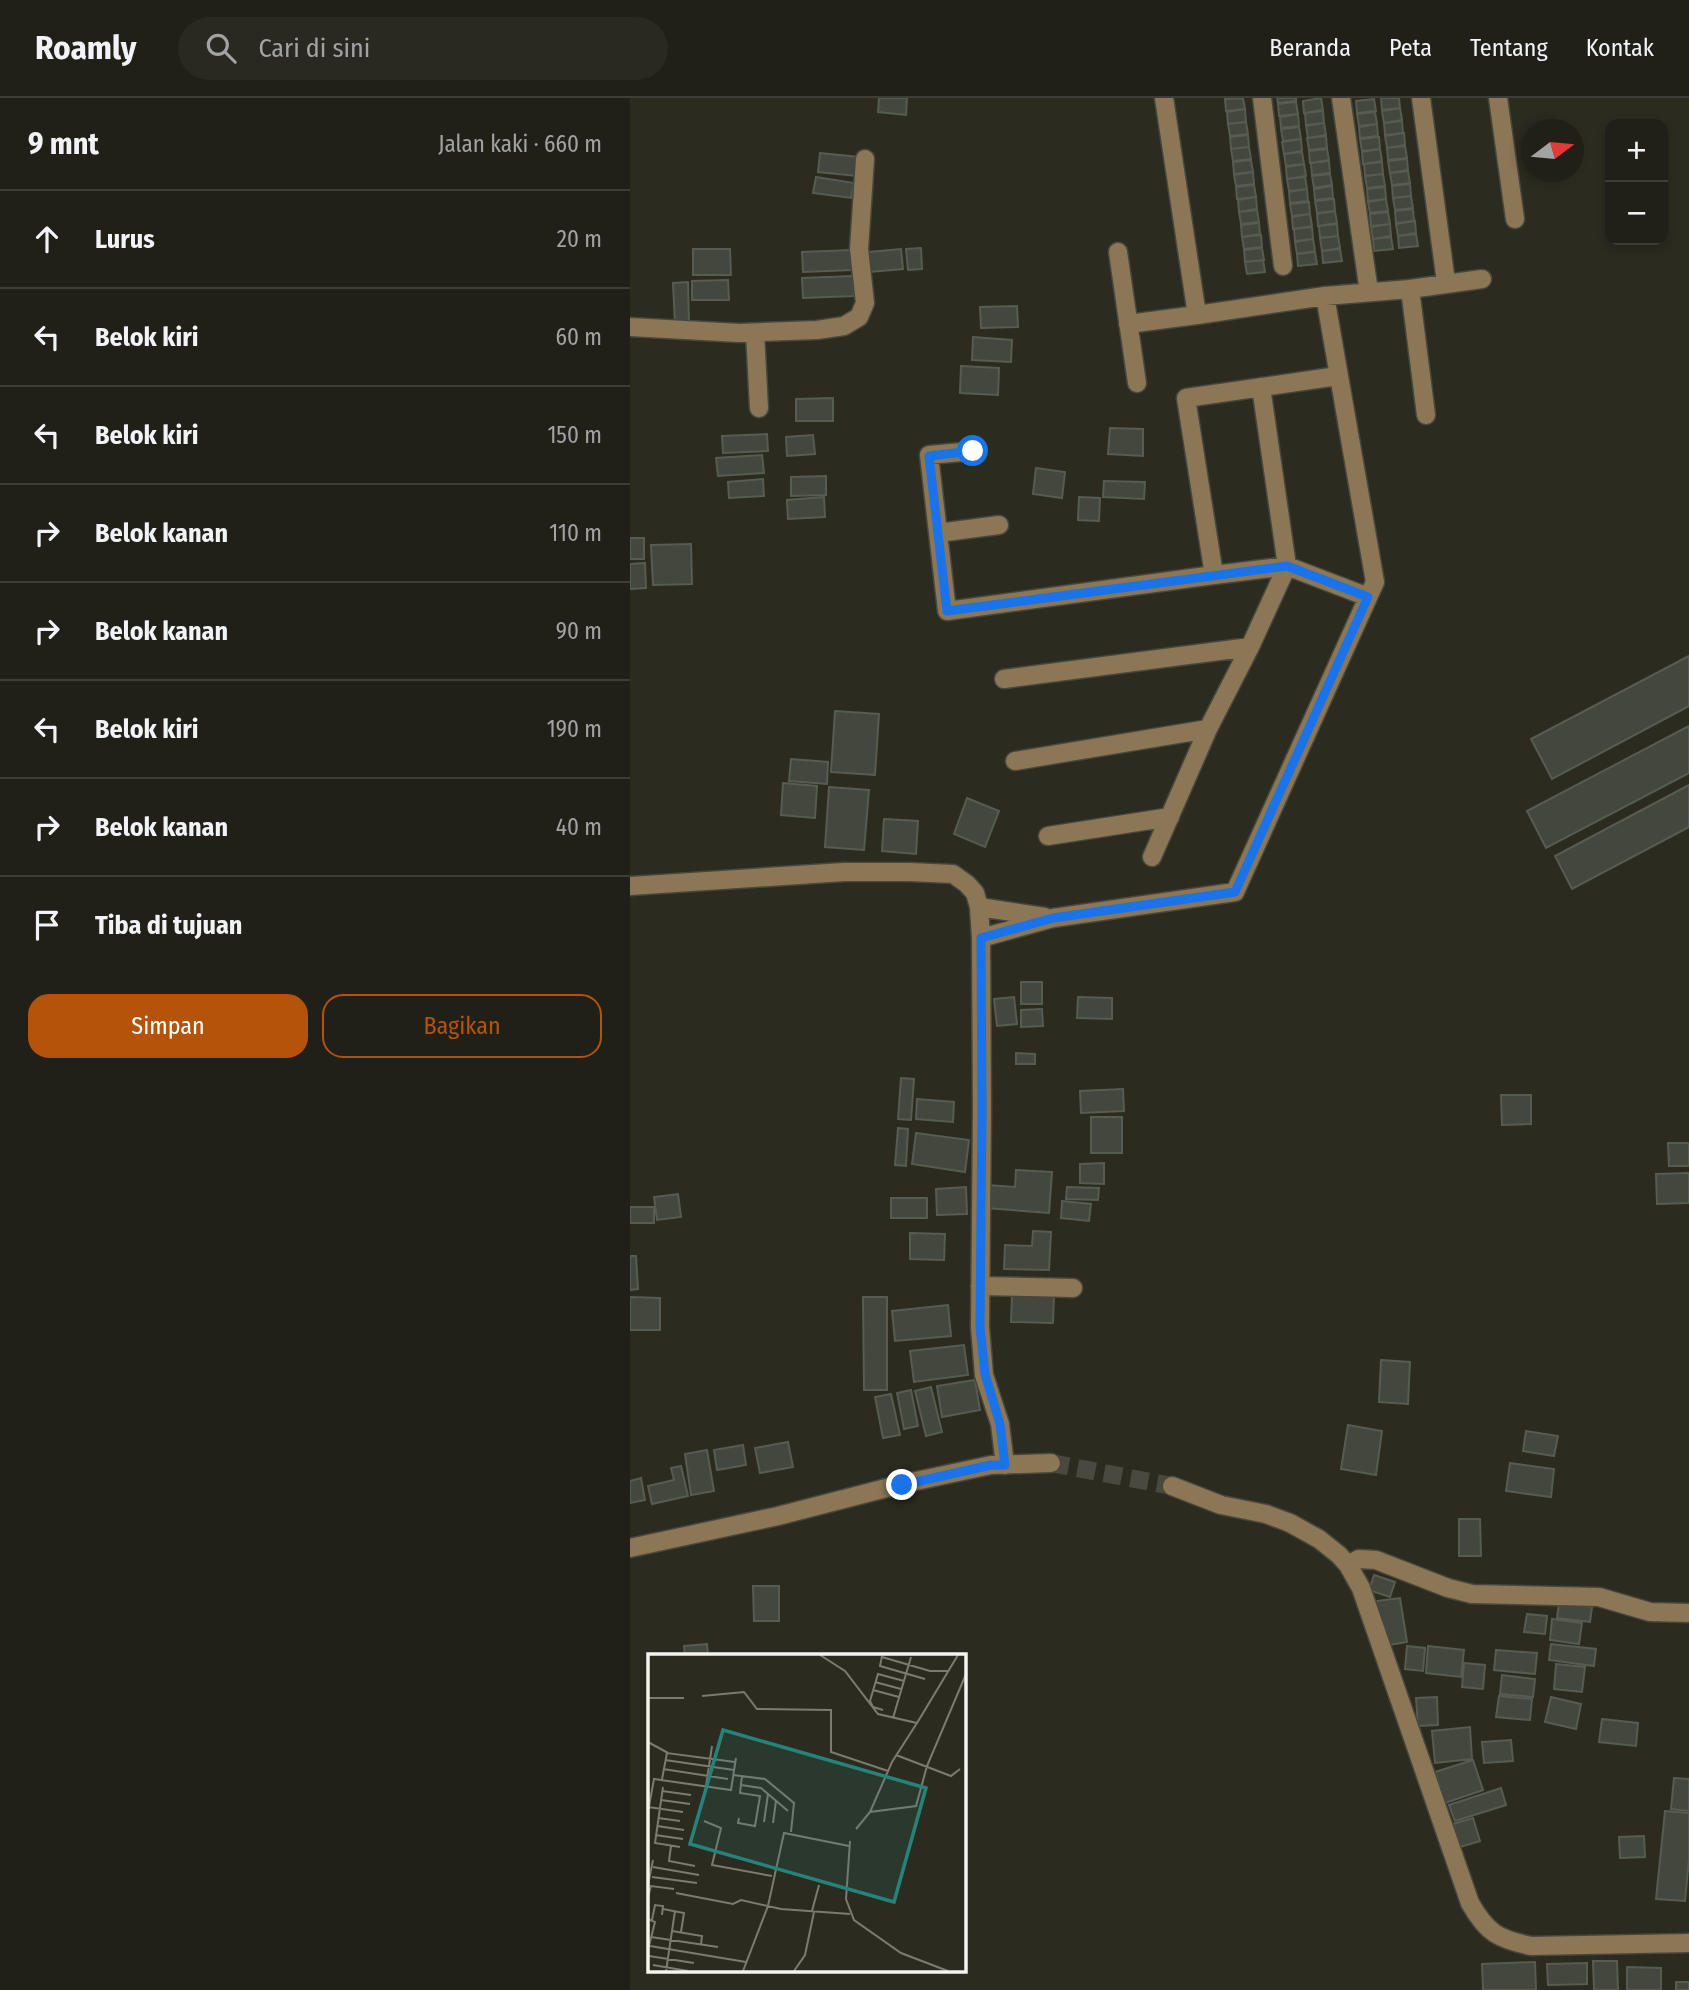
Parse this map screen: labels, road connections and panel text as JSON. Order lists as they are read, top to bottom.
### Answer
{
  "north": "right",
  "page": {
    "header": "Roamly",
    "search": "Cari di sini",
    "nav": [
      "Beranda",
      "Peta",
      "Tentang",
      "Kontak"
    ],
    "heading": ["9 mnt", "Jalan kaki · 660 m"],
    "map_buttons": ["+", "−"],
    "list": [
      ["Lurus", "20 m"],
      ["Belok kiri", "60 m"],
      ["Belok kiri", "150 m"],
      ["Belok kanan", "110 m"],
      ["Belok kanan", "90 m"],
      ["Belok kiri", "190 m"],
      ["Belok kanan", "40 m"],
      "Tiba di tujuan"
    ],
    "buttons": ["Simpan", "Bagikan"]
  }
}
